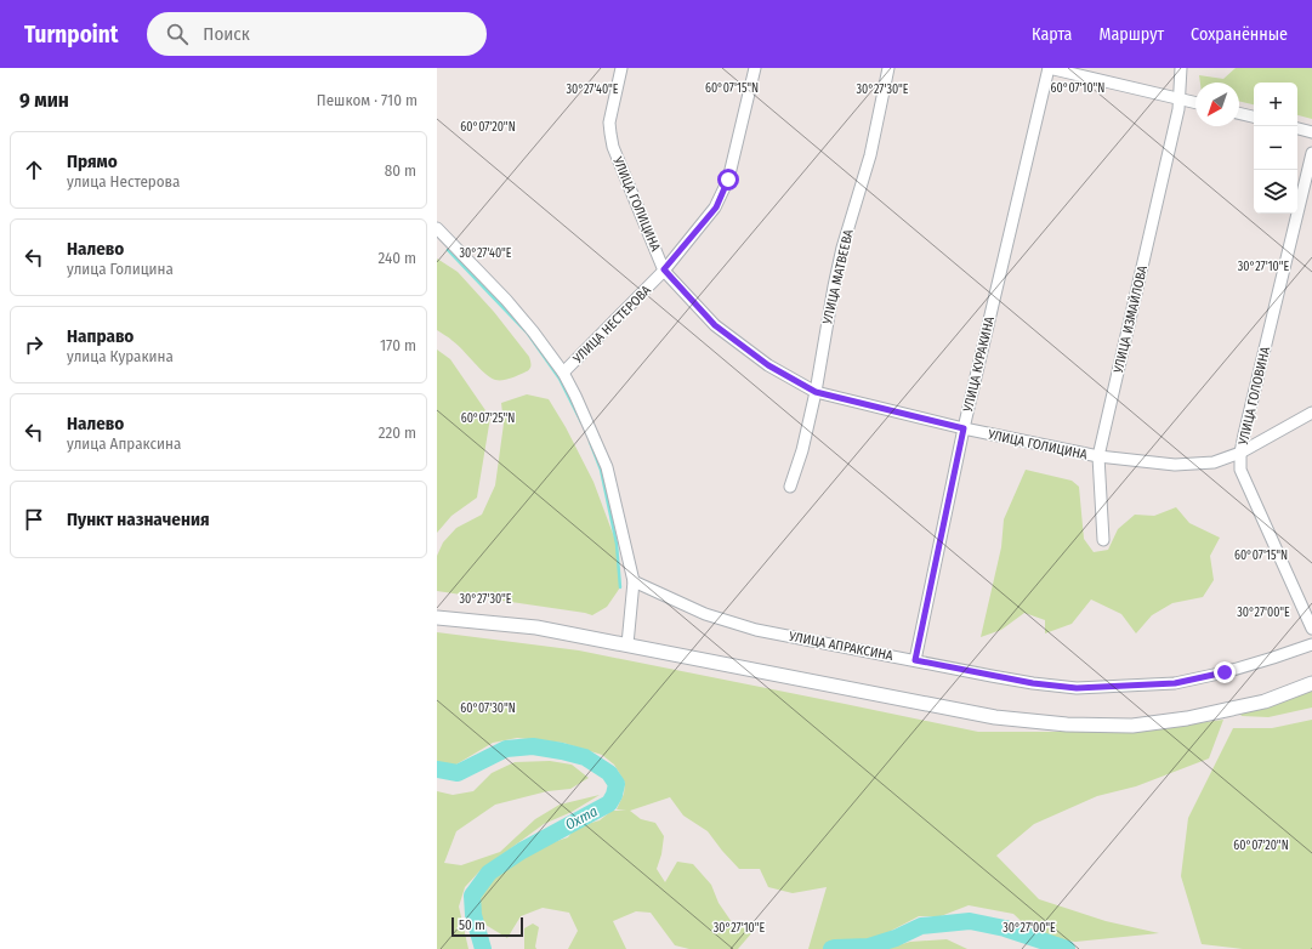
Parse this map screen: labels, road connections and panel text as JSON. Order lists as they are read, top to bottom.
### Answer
{
  "streets": {
    "street": [
      "УЛИЦА ГОЛИЦИНА",
      "УЛИЦА МАТВЕЕВА",
      "УЛИЦА ИЗМАЙЛОВА",
      "УЛИЦА НЕСТЕРОВА",
      "УЛИЦА КУРАКИНА",
      "УЛИЦА ГОЛОВИНА",
      "УЛИЦА АПРАКСИНА"
    ]
  },
  "crossings": [
    ["УЛИЦА ГОЛИЦИНА", "УЛИЦА МАТВЕЕВА"],
    ["УЛИЦА ГОЛИЦИНА", "УЛИЦА ИЗМАЙЛОВА"],
    ["УЛИЦА ГОЛИЦИНА", "УЛИЦА НЕСТЕРОВА"],
    ["УЛИЦА ГОЛИЦИНА", "УЛИЦА КУРАКИНА"],
    ["УЛИЦА ГОЛИЦИНА", "УЛИЦА ГОЛОВИНА"],
    ["УЛИЦА КУРАКИНА", "УЛИЦА АПРАКСИНА"]
  ],
  "water": ["Охта"],
  "scale_bar": "50 m",
  "north": "bottom left",
  "page": {
    "header": "Turnpoint",
    "search": "Поиск",
    "nav": ["Карта", "Маршрут", "Сохранённые"],
    "heading": ["9 мин", "Пешком · 710 m"],
    "map_buttons": ["+", "−"],
    "list": [
      ["Прямо", "улица Нестерова", "80 m"],
      ["Налево", "улица Голицина", "240 m"],
      ["Направо", "улица Куракина", "170 m"],
      ["Налево", "улица Апраксина", "220 m"],
      "Пункт назначения"
    ],
    "scale": "50 m"
  },
  "coordinates": [
    "60°07'15\"N",
    "60°07'10\"N",
    "30°27'40\"E",
    "30°27'30\"E",
    "60°07'20\"N",
    "30°27'10\"E",
    "60°07'25\"N",
    "30°27'00\"E",
    "60°07'30\"N"
  ]
}
